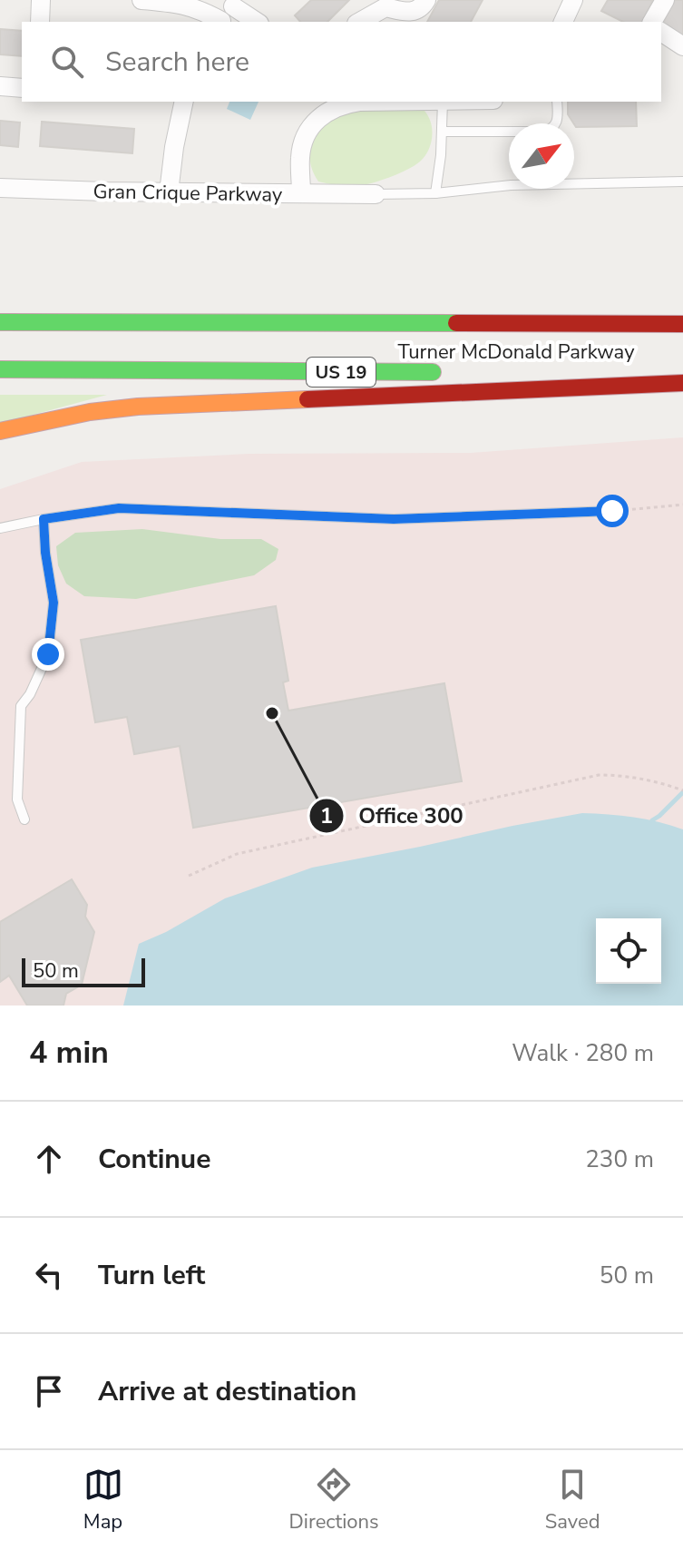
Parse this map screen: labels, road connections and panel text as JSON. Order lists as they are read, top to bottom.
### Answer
{
  "streets": {
    "highway": ["Turner McDonald Parkway", "US 19"],
    "street": ["Gran Crique Parkway"]
  },
  "places": ["Office 300"],
  "scale_bar": "50 m",
  "north": "top right",
  "page": {
    "search": "Search here",
    "scale": "50 m",
    "heading": ["4 min", "Walk · 280 m"],
    "list": [
      ["Continue", "230 m"],
      ["Turn left", "50 m"],
      "Arrive at destination"
    ],
    "nav": ["Map", "Directions", "Saved"]
  }
}
